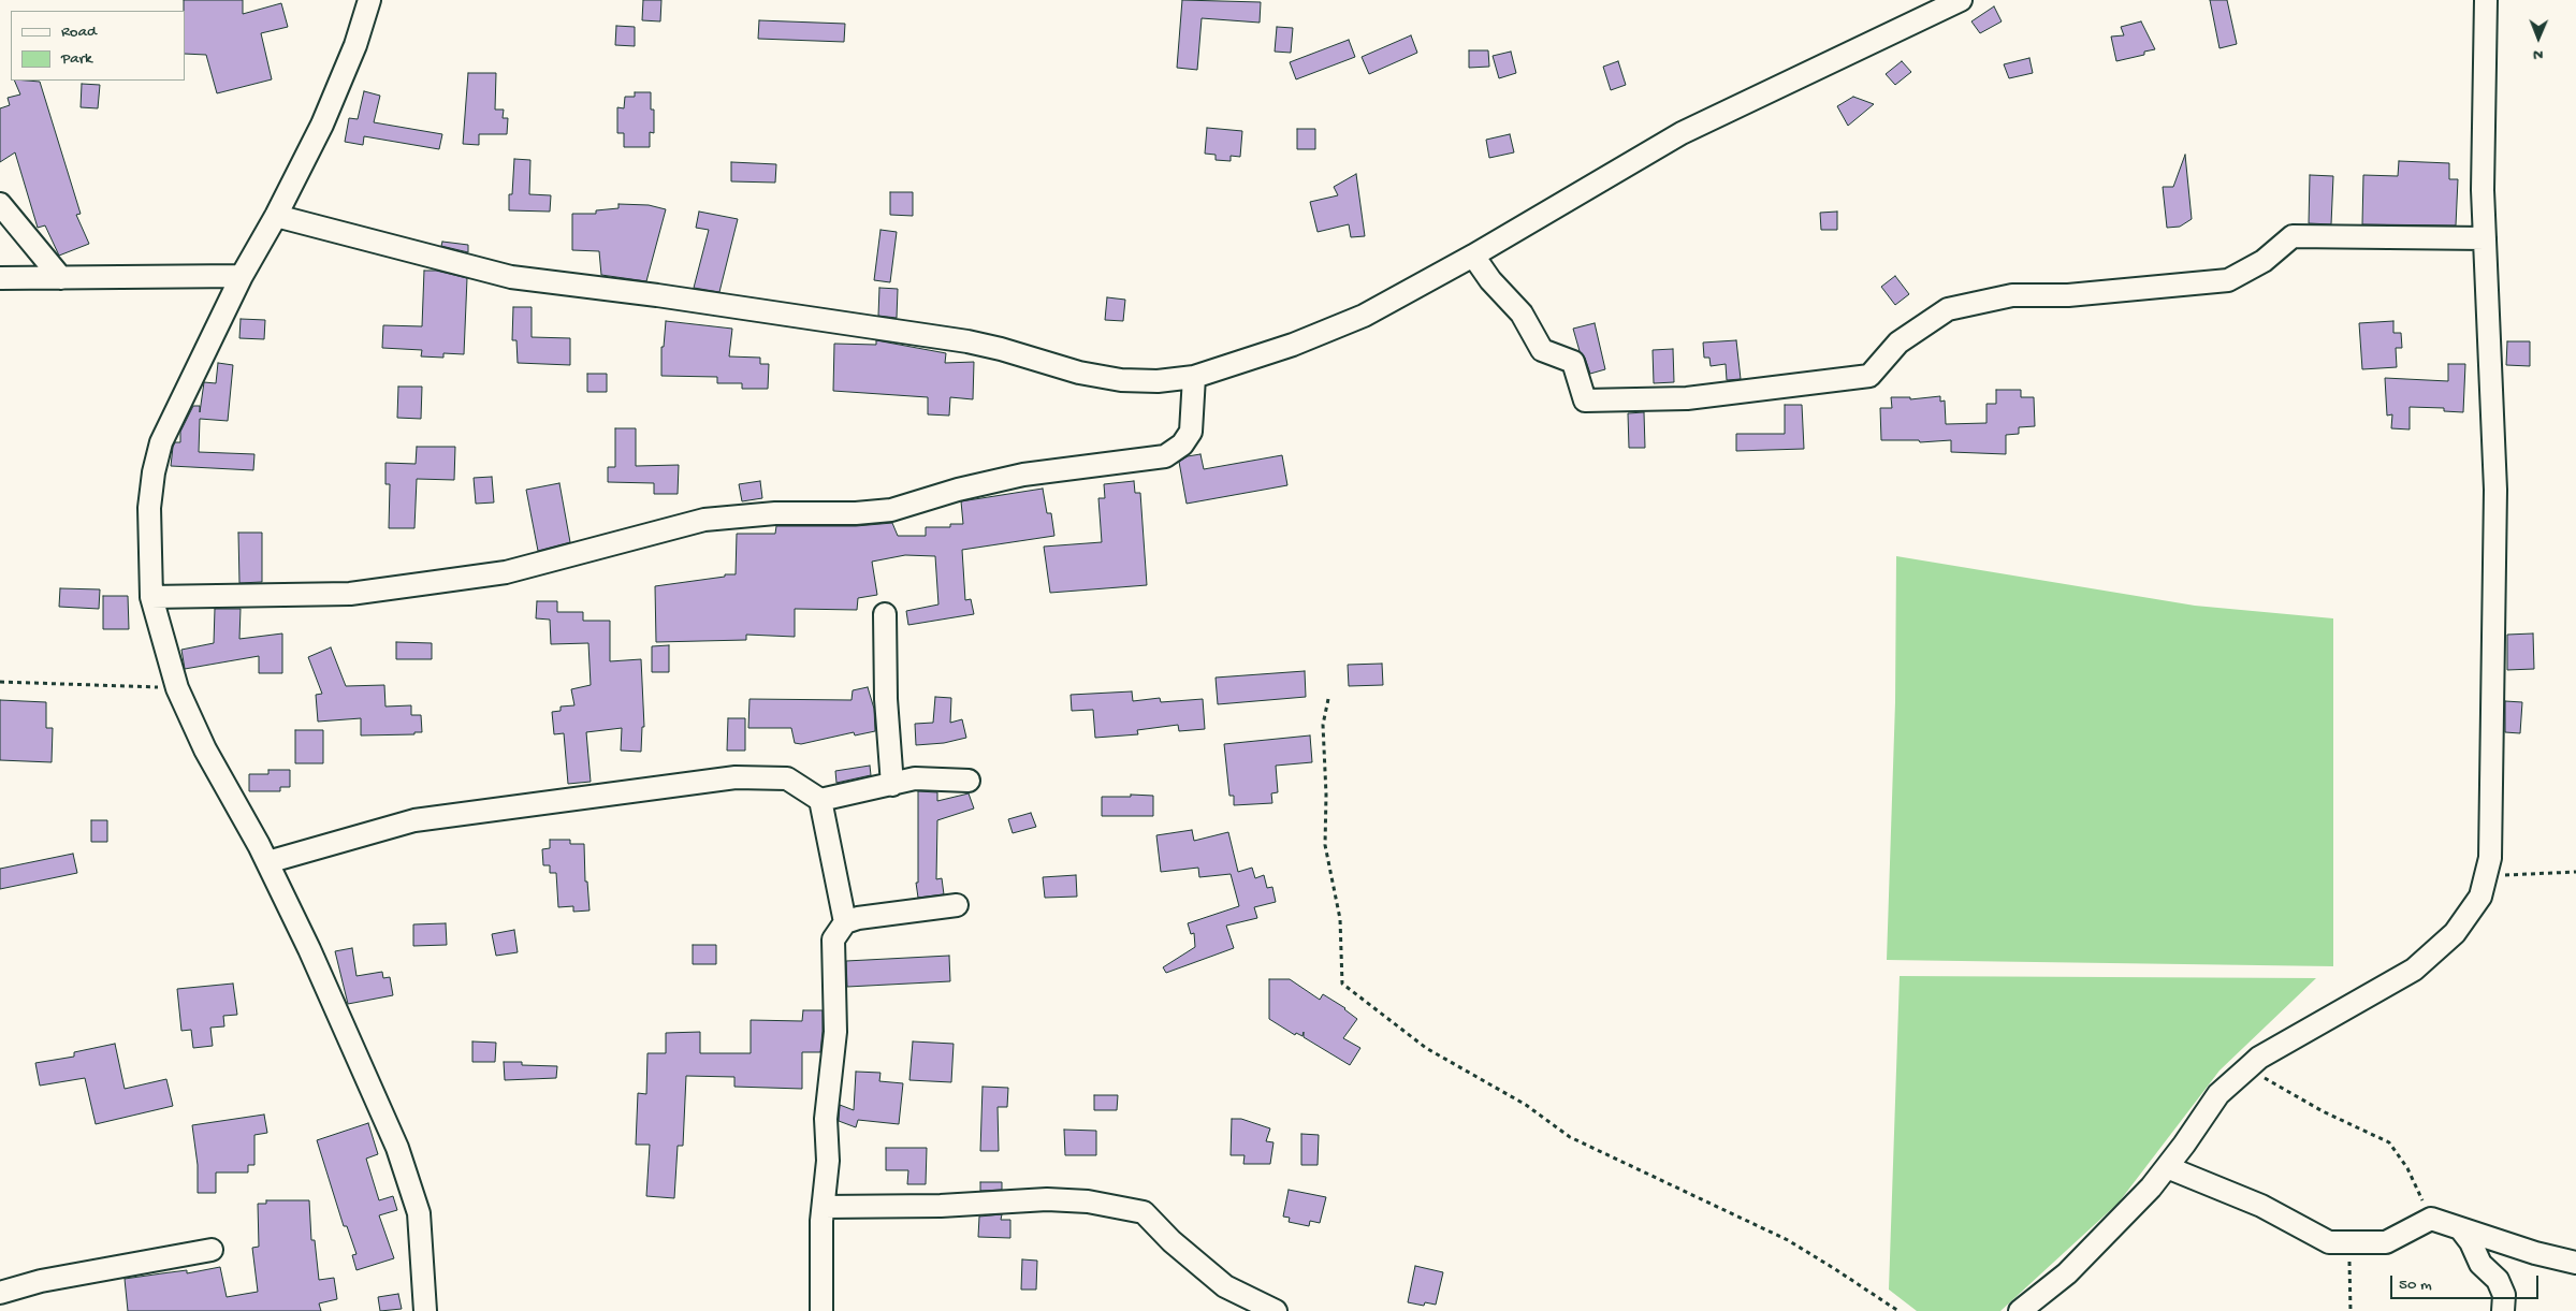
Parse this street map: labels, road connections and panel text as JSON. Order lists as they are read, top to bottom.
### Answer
{
  "legend": ["Road", "Park"],
  "scale_bar": "50 m",
  "north": "bottom"
}
